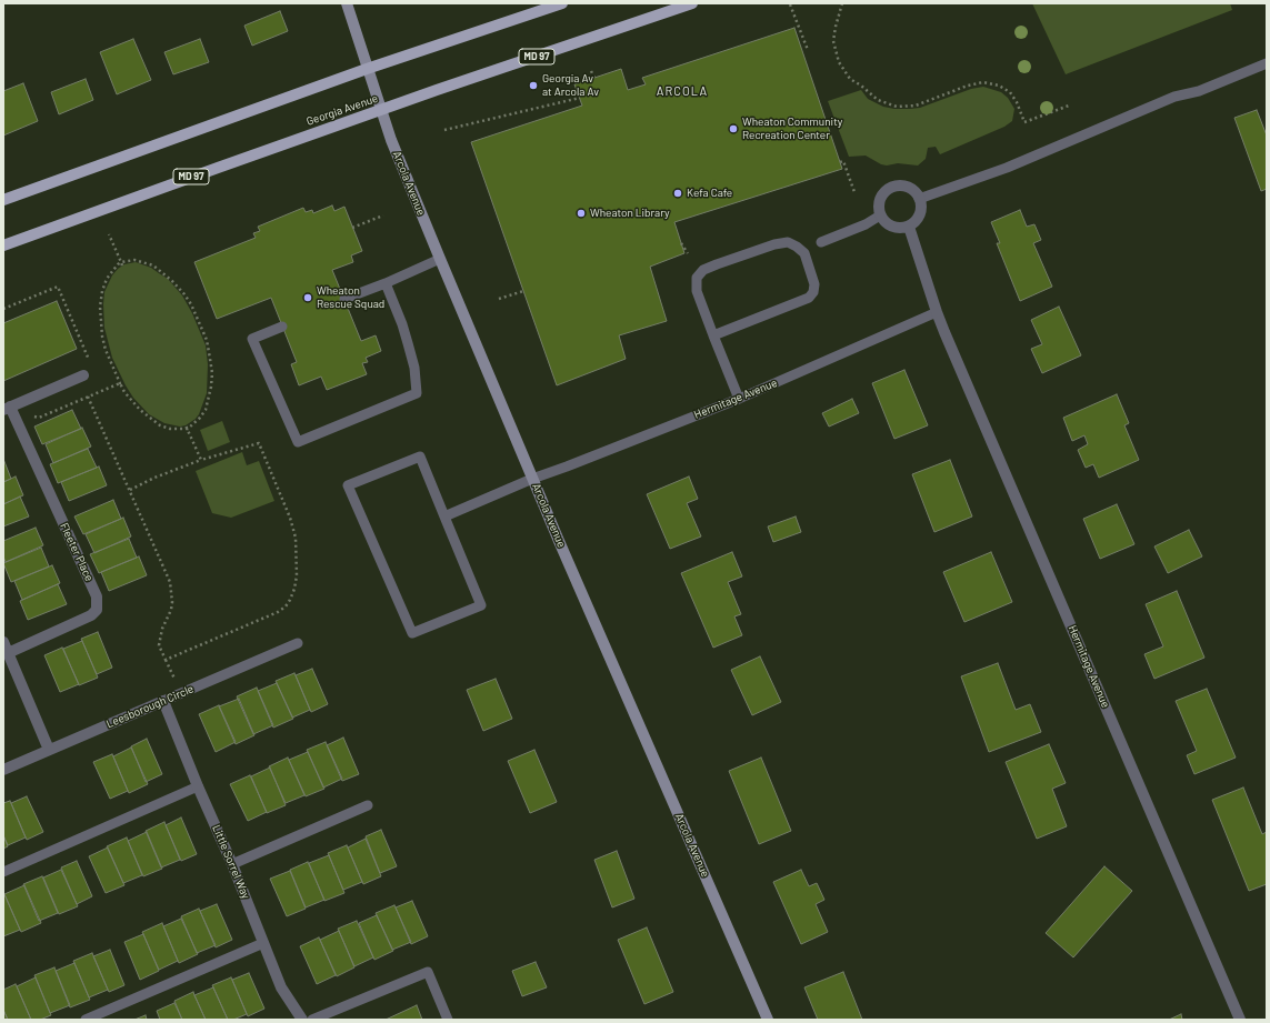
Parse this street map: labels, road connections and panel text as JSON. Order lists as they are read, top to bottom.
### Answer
{
  "streets": {
    "main road": ["MD 97", "Georgia Avenue"],
    "street": [
      "Arcola Avenue",
      "Hermitage Avenue",
      "Fleeter Place",
      "Leesborough Circle",
      "Little Sorrel Way"
    ]
  },
  "crossings": [
    ["Georgia Avenue", "Arcola Avenue"],
    ["Arcola Avenue", "Hermitage Avenue"],
    ["Leesborough Circle", "Little Sorrel Way"]
  ],
  "districts": ["ARCOLA"],
  "places": [
    "Georgia Av at Arcola Av",
    "Wheaton Community Recreation Center",
    "Kefa Cafe",
    "Wheaton Library",
    "Wheaton Rescue Squad"
  ]
}
